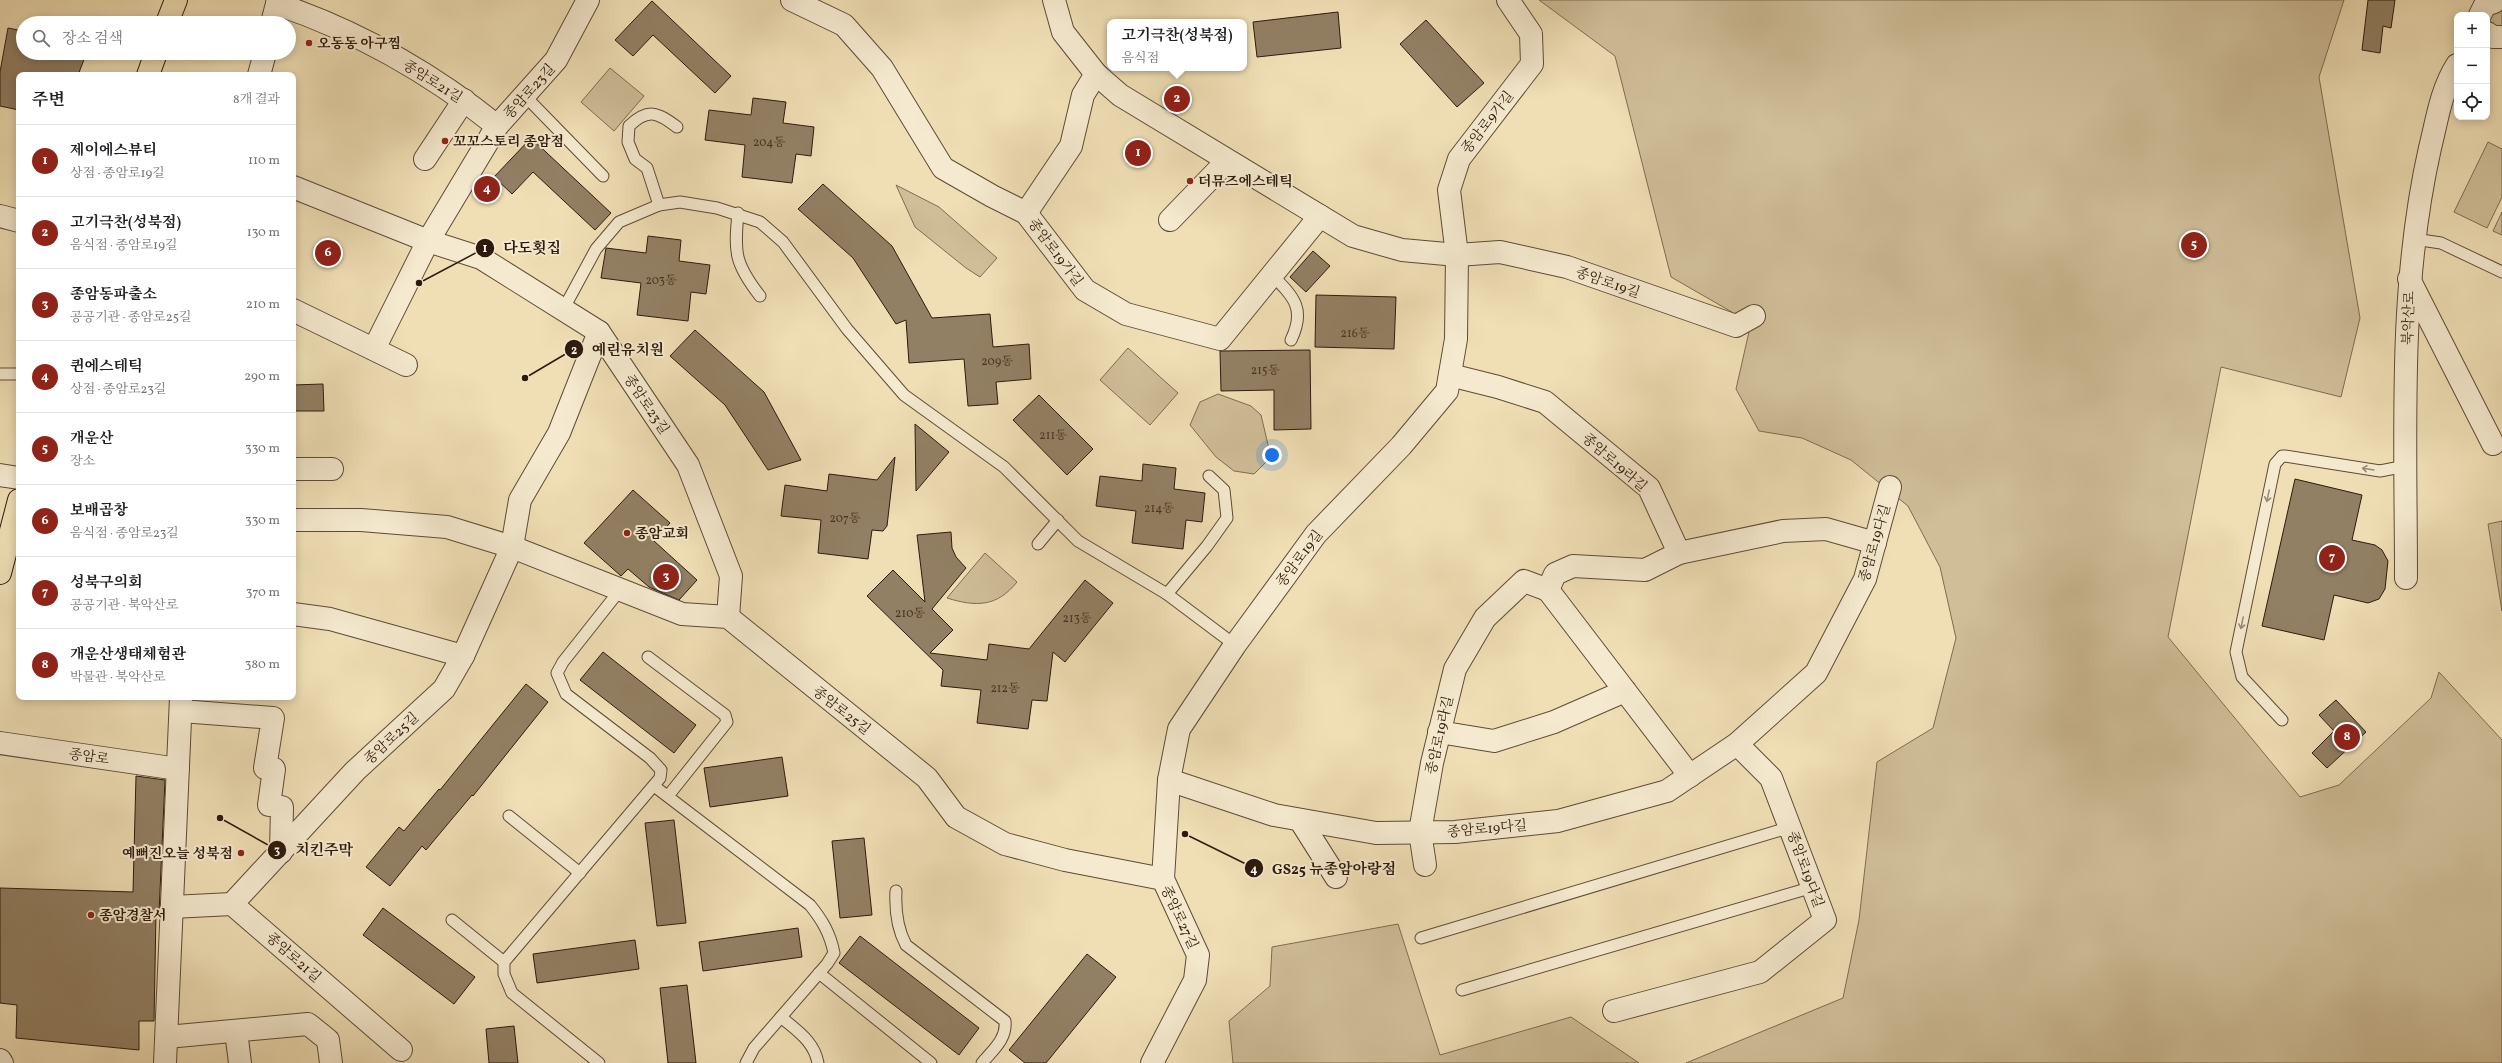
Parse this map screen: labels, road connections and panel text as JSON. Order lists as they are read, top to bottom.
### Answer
{
  "streets": {
    "street": [
      "종암로21길",
      "종암로23길",
      "종암로9가길",
      "종암로19가길",
      "종암로19길",
      "북악산로",
      "종암로19라길",
      "종암로19다길",
      "종암로25길",
      "종암로",
      "종암로27길"
    ]
  },
  "crossings": [
    ["종암로21길", "종암로23길"],
    ["종암로21길", "종암로25길"],
    ["종암로23길", "종암로25길"],
    ["종암로9가길", "종암로19길"],
    ["종암로19가길", "종암로19길"],
    ["종암로19길", "종암로19라길"],
    ["종암로19길", "종암로19다길"],
    ["종암로19길", "종암로25길"],
    ["종암로19길", "종암로27길"],
    ["종암로19라길", "종암로19다길"],
    ["종암로25길", "종암로27길"]
  ],
  "places": [
    "오동동 아구찜",
    "꼬꼬스토리 종암점",
    "더뮤즈에스테틱",
    "다도횟집",
    "예린유치원",
    "종암교회",
    "치킨주막",
    "GS25 뉴종암아랑점",
    "예뻐진오늘 성북점",
    "종암경찰서"
  ],
  "house_numbers": [
    "204동",
    "203동",
    "216동",
    "209동",
    "215동",
    "211동",
    "214동",
    "207동",
    "210동",
    "213동",
    "212동"
  ],
  "page": {
    "map_buttons": ["+", "−"],
    "search": "장소 검색",
    "popup": ["고기극찬(성북점)", "음식점"],
    "heading": ["주변", "8개 결과"],
    "pins": [
      "2",
      "1",
      "4",
      "5",
      "6",
      "7",
      "3",
      "8"
    ],
    "list": [
      {
        "mark": "1",
        "name": "제이에스뷰티",
        "note": "상점 · 종암로19길",
        "value": "110 m"
      },
      {
        "mark": "2",
        "name": "고기극찬(성북점)",
        "note": "음식점 · 종암로19길",
        "value": "130 m"
      },
      {
        "mark": "3",
        "name": "종암동파출소",
        "note": "공공기관 · 종암로25길",
        "value": "210 m"
      },
      {
        "mark": "4",
        "name": "퀸에스테틱",
        "note": "상점 · 종암로23길",
        "value": "290 m"
      },
      {
        "mark": "5",
        "name": "개운산",
        "note": "장소",
        "value": "330 m"
      },
      {
        "mark": "6",
        "name": "보배곱창",
        "note": "음식점 · 종암로23길",
        "value": "330 m"
      },
      {
        "mark": "7",
        "name": "성북구의회",
        "note": "공공기관 · 북악산로",
        "value": "370 m"
      },
      {
        "mark": "8",
        "name": "개운산생태체험관",
        "note": "박물관 · 북악산로",
        "value": "380 m"
      }
    ]
  }
}
